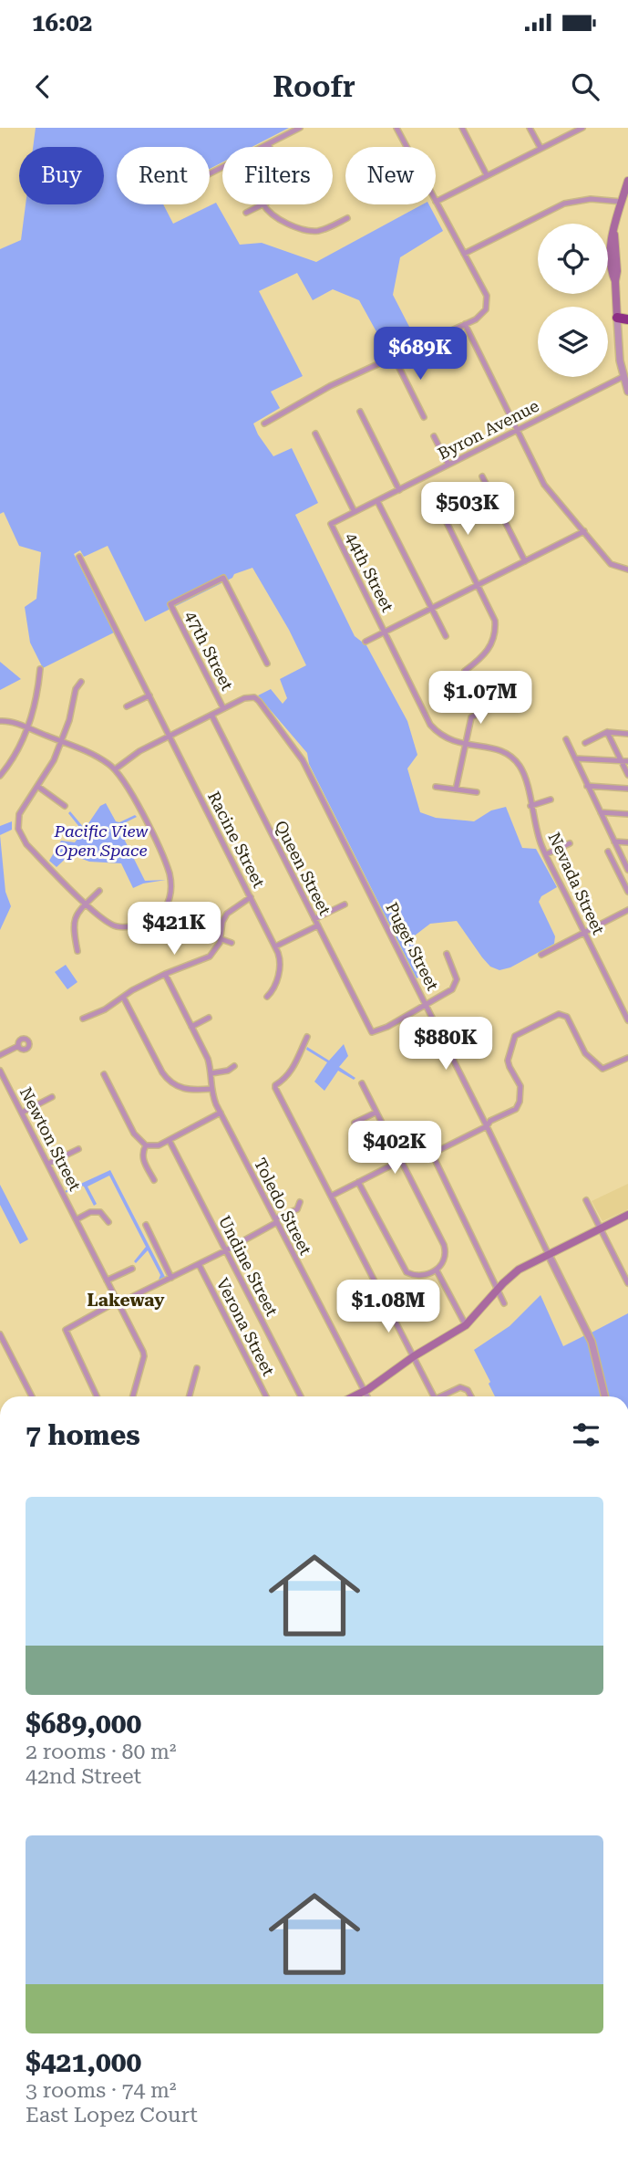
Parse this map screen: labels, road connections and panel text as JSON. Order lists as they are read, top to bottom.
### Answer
{
  "streets": {
    "street": [
      "Byron Avenue",
      "44th Street",
      "47th Street",
      "Racine Street",
      "Queen Street",
      "Nevada Street",
      "Puget Street",
      "Newton Street",
      "Toledo Street",
      "Undine Street",
      "Verona Street"
    ]
  },
  "crossings": [
    ["Byron Avenue", "44th Street"],
    ["44th Street", "Nevada Street"],
    ["47th Street", "Puget Street"],
    ["Queen Street", "Puget Street"]
  ],
  "districts": ["Lakeway"],
  "parks": ["Pacific View Open Space"],
  "page": {
    "status": "16:02",
    "header": "Roofr",
    "chip": [
      "Buy",
      "Rent",
      "Filters",
      "New"
    ],
    "price": [
      "$689K",
      "$503K",
      "$1.07M",
      "$421K",
      "$880K",
      "$402K",
      "$1.08M"
    ],
    "heading": "7 homes",
    "list": [
      {
        "name": "$689,000",
        "note": "2 rooms · 80 m² · 42nd Street"
      },
      {
        "name": "$421,000",
        "note": "3 rooms · 74 m² · East Lopez Court"
      }
    ]
  }
}
